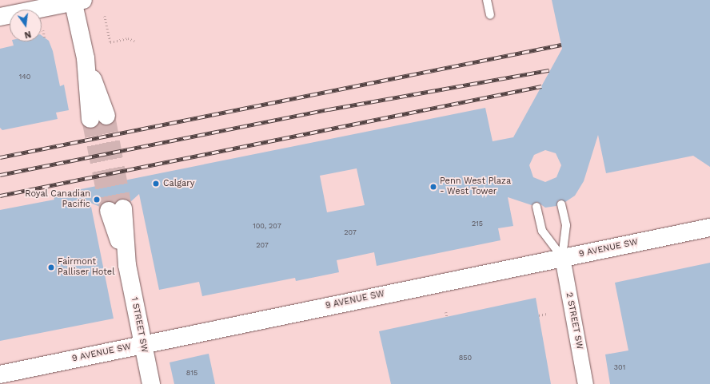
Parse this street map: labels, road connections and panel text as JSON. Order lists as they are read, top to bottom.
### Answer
{
  "streets": {
    "main road": ["9 AVENUE SW", "1 STREET SW"],
    "street": ["2 STREET SW"]
  },
  "crossings": [
    ["9 AVENUE SW", "2 STREET SW"],
    ["9 AVENUE SW", "1 STREET SW"]
  ],
  "places": [
    "Calgary",
    "Penn West Plaza - West Tower",
    "Royal Canadian Pacific",
    "Fairmont Palliser Hotel"
  ],
  "house_numbers": [
    "140",
    "215",
    "100, 207",
    "207",
    "207",
    "850",
    "301",
    "815"
  ],
  "north": "bottom"
}
